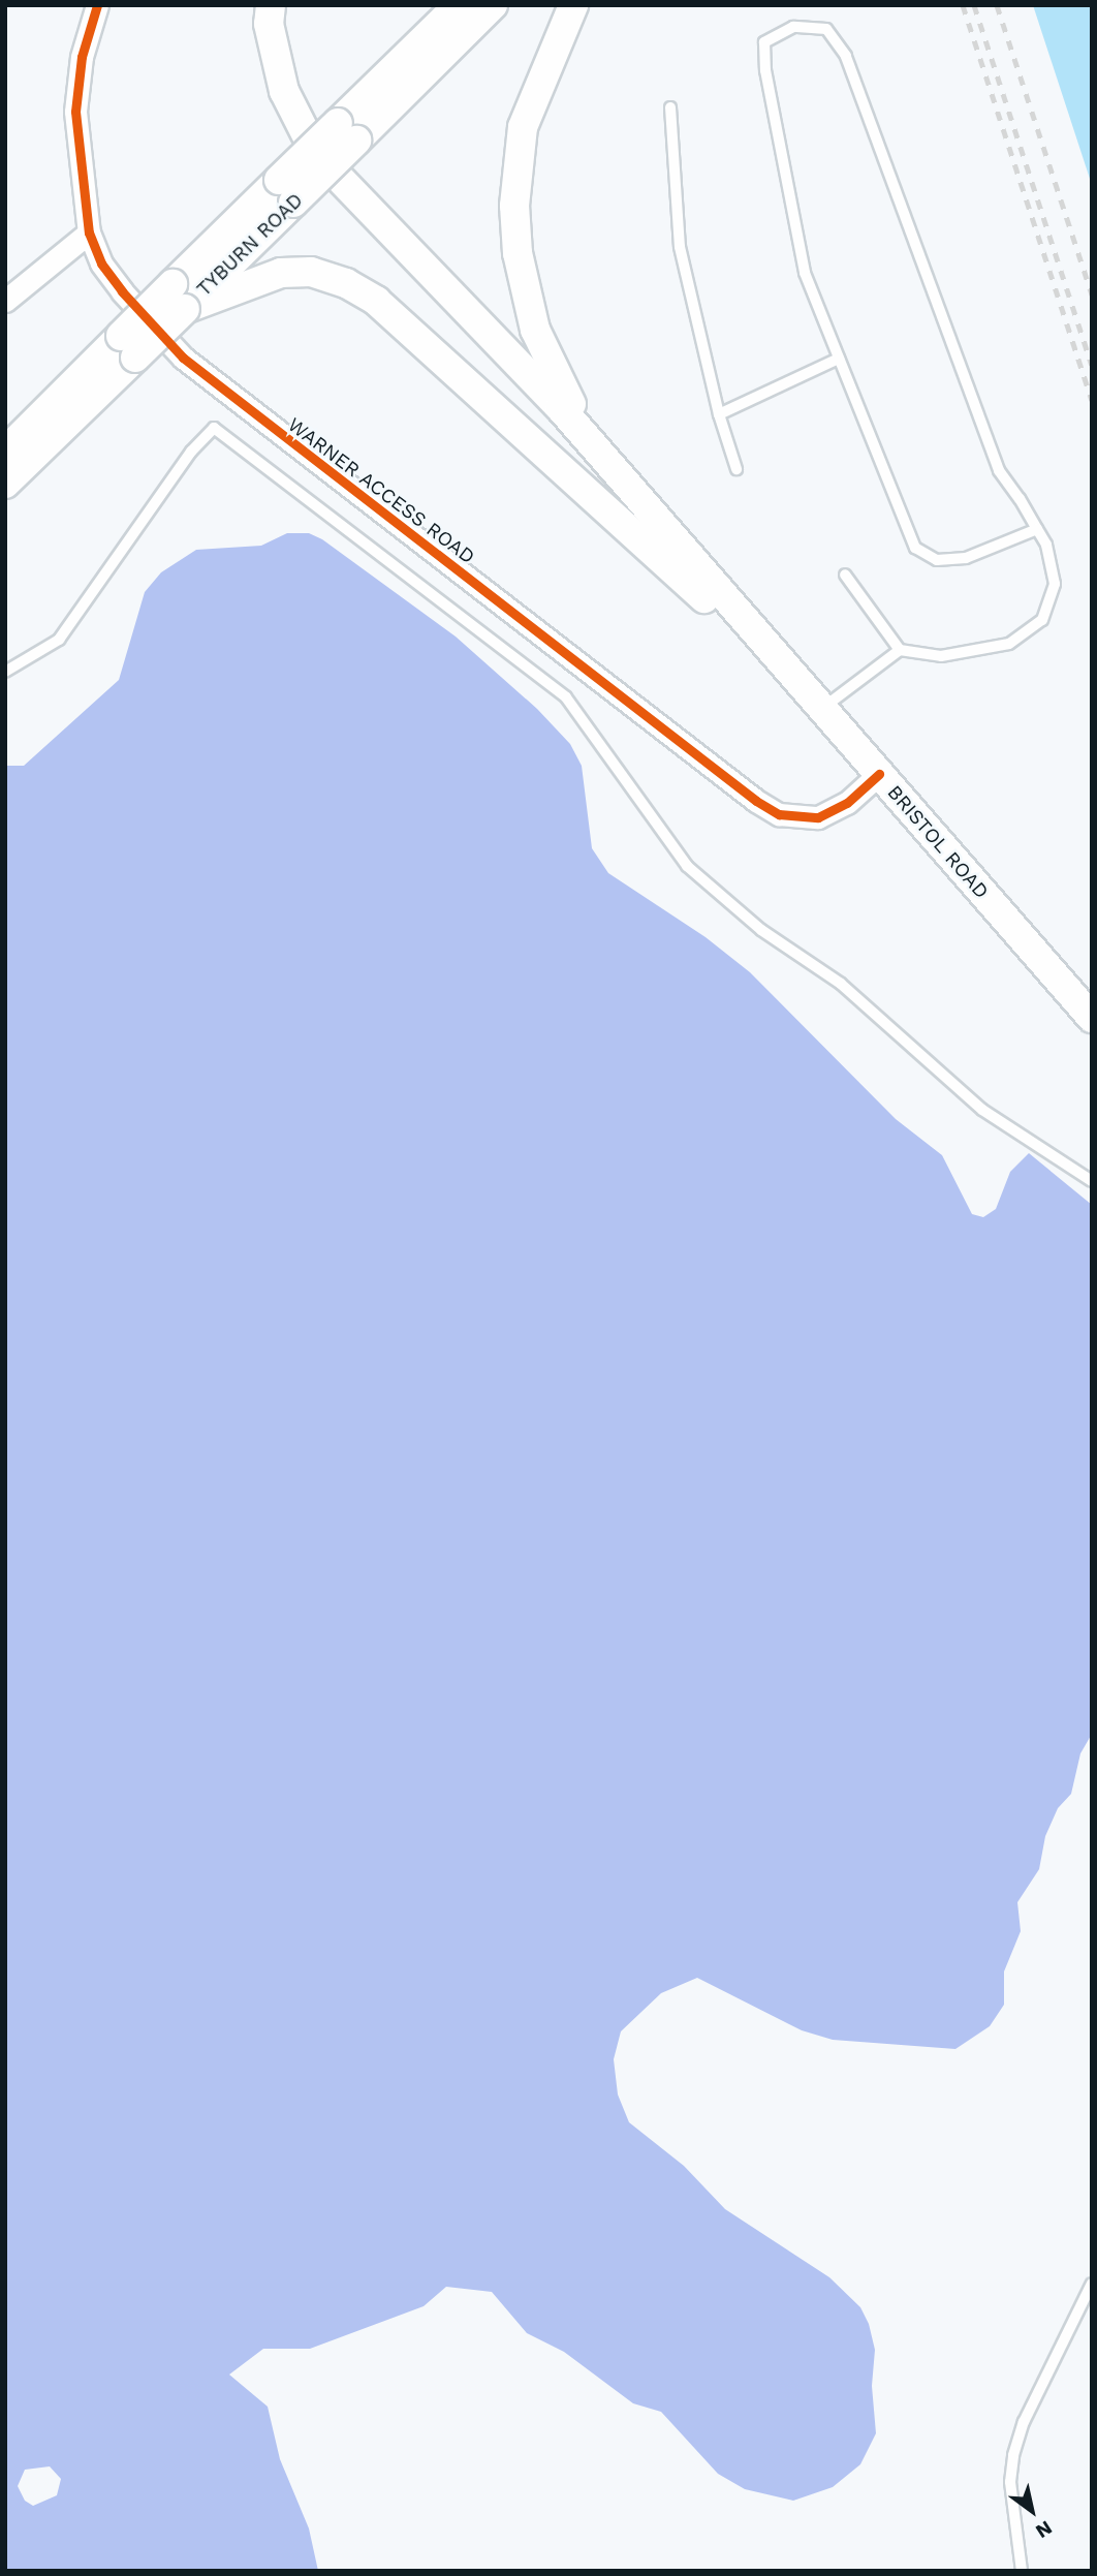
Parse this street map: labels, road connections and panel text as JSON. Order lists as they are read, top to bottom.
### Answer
{
  "streets": {
    "main road": ["TYBURN ROAD", "BRISTOL ROAD"],
    "street": ["WARNER ACCESS ROAD"]
  },
  "crossings": [
    ["WARNER ACCESS ROAD", "BRISTOL ROAD"]
  ],
  "north": "bottom right"
}
